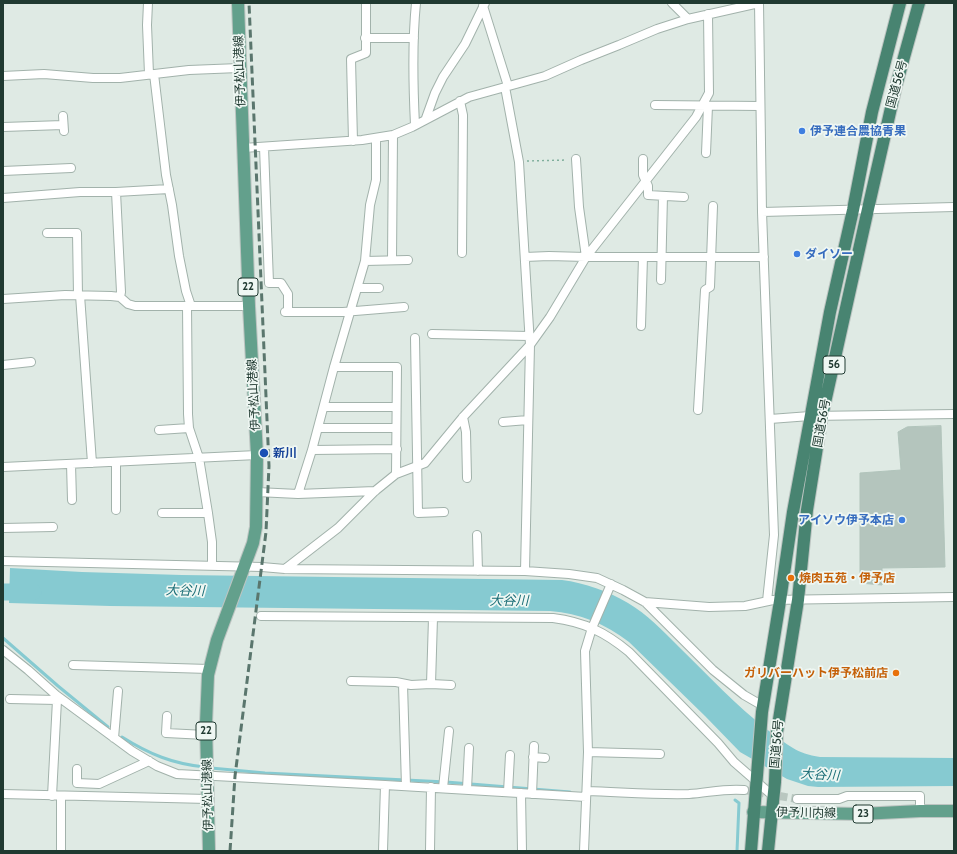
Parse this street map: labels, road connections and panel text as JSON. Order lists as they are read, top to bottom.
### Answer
{
  "streets": {
    "highway": ["国道56号", "56"],
    "main road": [
      "伊予松山港線",
      "22",
      "伊予川内線",
      "23"
    ]
  },
  "crossings": [
    ["国道56号", "伊予川内線"]
  ],
  "water": ["大谷川"],
  "places": [
    "伊予連合農協青果",
    "ダイソー",
    "新川",
    "アイソウ伊予本店",
    "焼肉五苑・伊予店",
    "ガリバーハット伊予松前店"
  ]
}
